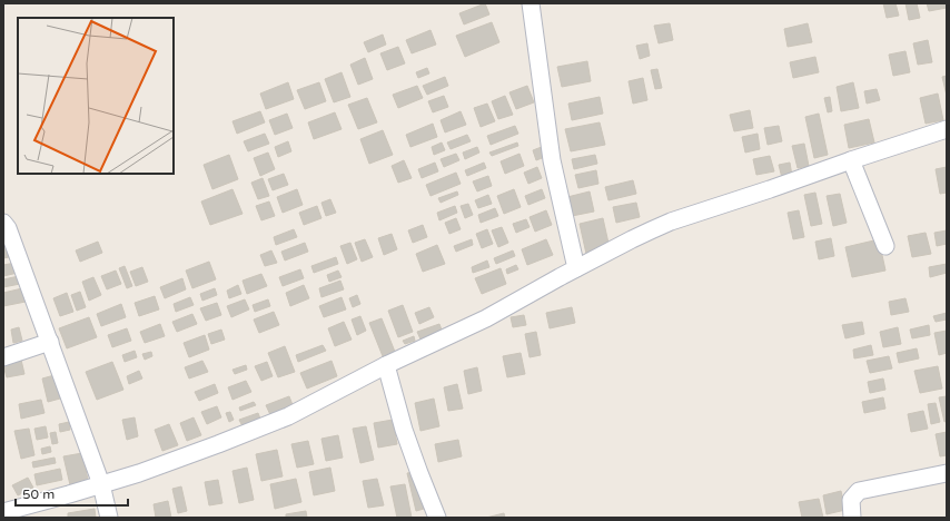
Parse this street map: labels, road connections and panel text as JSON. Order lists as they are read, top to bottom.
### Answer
{
  "scale_bar": "50 m"
}
